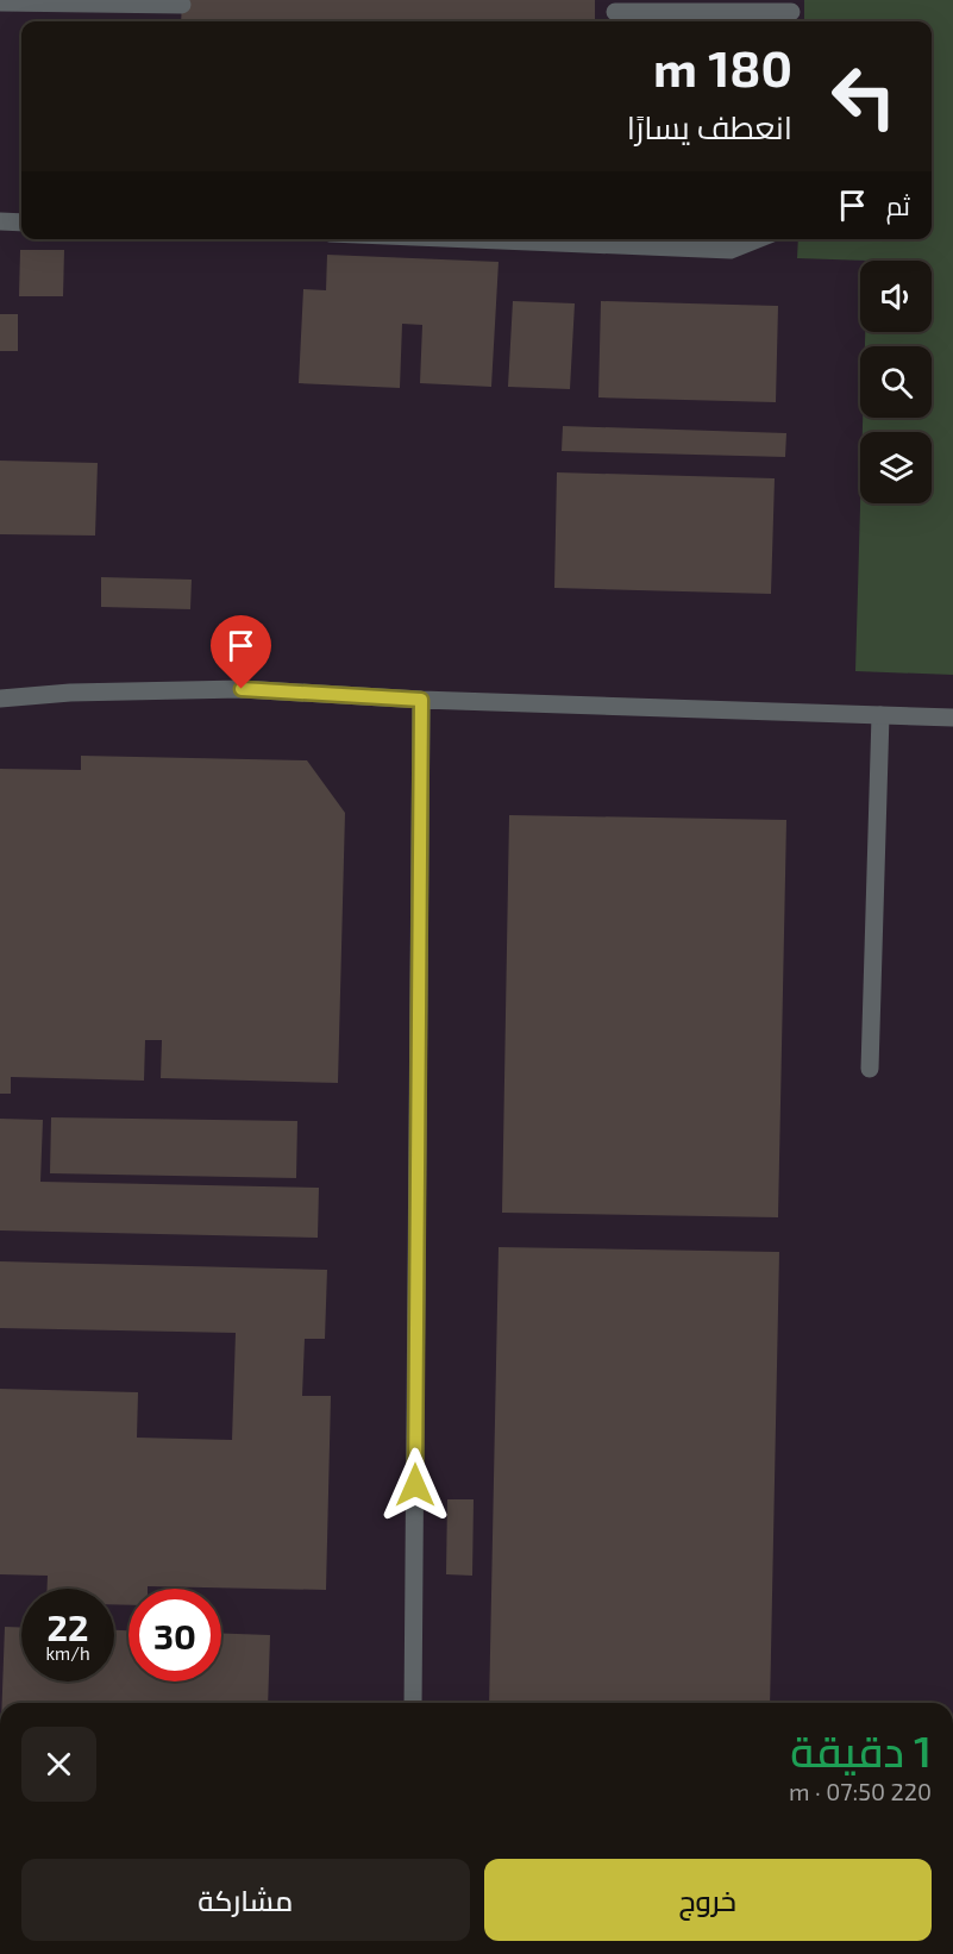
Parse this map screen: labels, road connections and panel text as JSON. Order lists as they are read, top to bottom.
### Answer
{
  "page": {
    "turn": ["180 m", "انعطف يسارًا"],
    "then": "ثم",
    "speed": "22 km/h",
    "limit": "30",
    "heading": ["1 دقيقة", "220 m · 07:50"],
    "buttons": ["خروج", "مشاركة"]
  }
}
